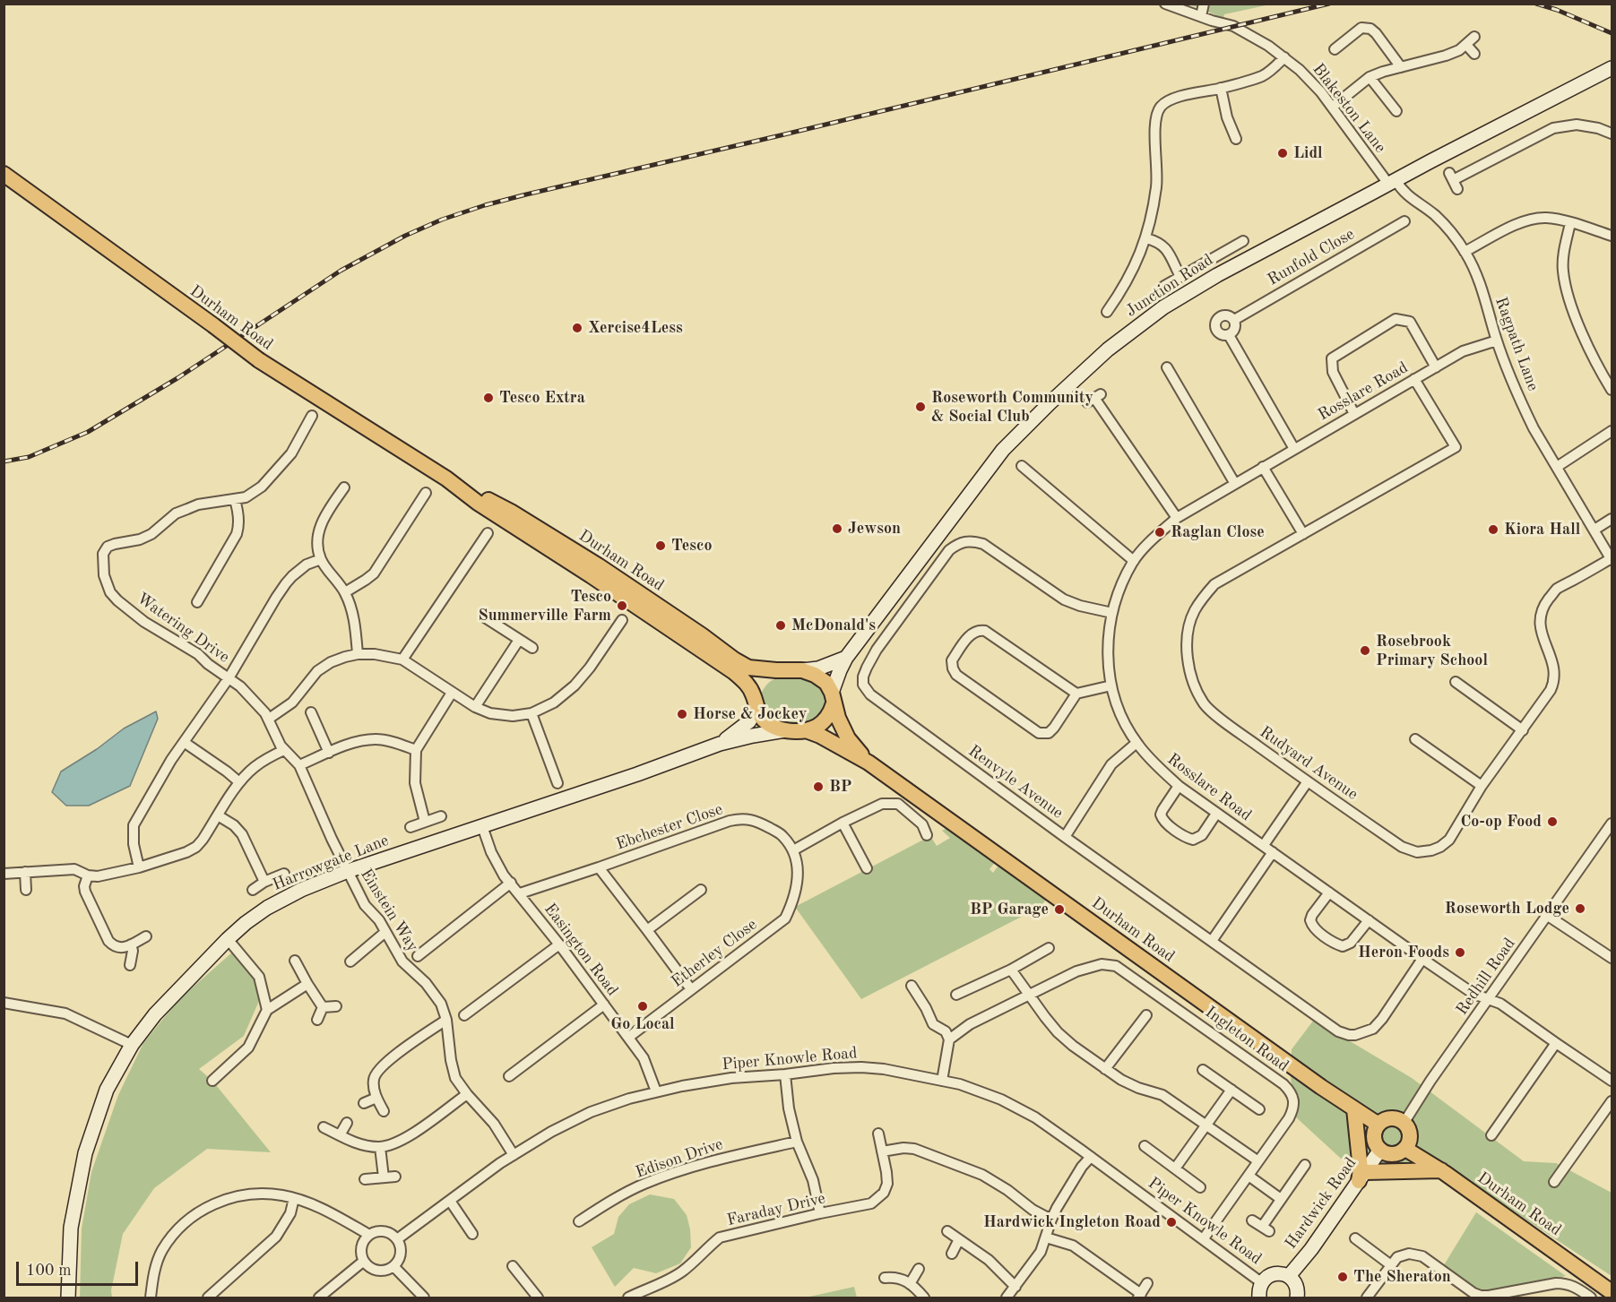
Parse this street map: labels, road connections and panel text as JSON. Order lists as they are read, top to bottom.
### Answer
{
  "streets": {
    "main road": ["Durham Road"],
    "street": [
      "Blakeston Lane",
      "Runfold Close",
      "Junction Road",
      "Ragpath Lane",
      "Rosslare Road",
      "Watering Drive",
      "Rudyard Avenue",
      "Renvyle Avenue",
      "Ebchester Close",
      "Harrowgate Lane",
      "Einstein Way",
      "Easington Road",
      "Etherley Close",
      "Redhill Road",
      "Ingleton Road",
      "Piper Knowle Road",
      "Edison Drive",
      "Hardwick Road",
      "Faraday Drive"
    ]
  },
  "crossings": [
    ["Blakeston Lane", "Junction Road"],
    ["Blakeston Lane", "Ragpath Lane"],
    ["Runfold Close", "Rosslare Road"],
    ["Junction Road", "Durham Road"],
    ["Junction Road", "Ragpath Lane"],
    ["Junction Road", "Harrowgate Lane"],
    ["Durham Road", "Harrowgate Lane"],
    ["Durham Road", "Redhill Road"],
    ["Durham Road", "Hardwick Road"],
    ["Ragpath Lane", "Rosslare Road"],
    ["Ragpath Lane", "Rudyard Avenue"],
    ["Rosslare Road", "Rudyard Avenue"],
    ["Rosslare Road", "Renvyle Avenue"],
    ["Rosslare Road", "Redhill Road"],
    ["Watering Drive", "Einstein Way"],
    ["Ebchester Close", "Easington Road"],
    ["Ebchester Close", "Etherley Close"],
    ["Harrowgate Lane", "Einstein Way"],
    ["Harrowgate Lane", "Easington Road"],
    ["Einstein Way", "Piper Knowle Road"],
    ["Easington Road", "Etherley Close"],
    ["Easington Road", "Piper Knowle Road"],
    ["Redhill Road", "Hardwick Road"],
    ["Ingleton Road", "Piper Knowle Road"]
  ],
  "places": [
    "Lidl",
    "Xercise4Less",
    "Tesco Extra",
    "Roseworth Community & Social Club",
    "Jewson",
    "Kiora Hall",
    "Raglan Close",
    "Tesco",
    "Tesco Summerville Farm",
    "McDonald's",
    "Rosebrook Primary School",
    "Horse & Jockey",
    "BP",
    "Co-op Food",
    "Roseworth Lodge",
    "BP Garage",
    "Heron Foods",
    "Go Local",
    "Hardwick Ingleton Road",
    "The Sheraton"
  ],
  "scale_bar": "100 m"
}
